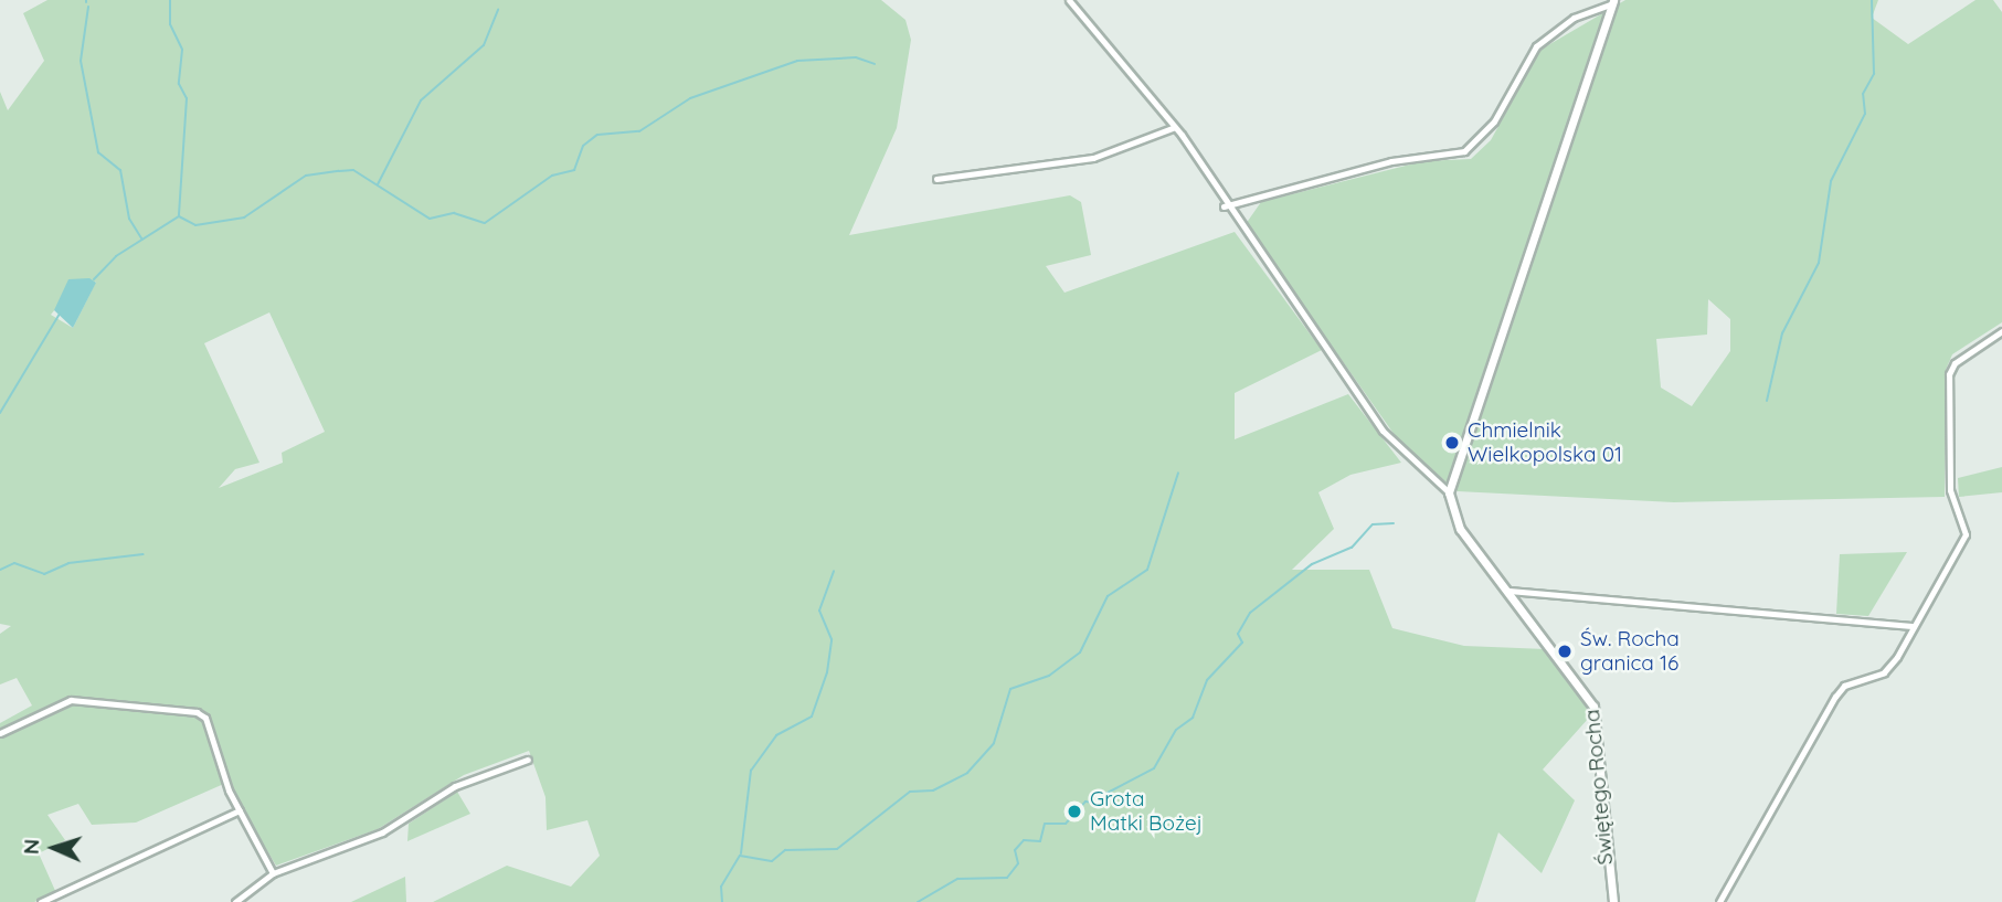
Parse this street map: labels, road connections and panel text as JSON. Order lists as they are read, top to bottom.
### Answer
{
  "streets": {
    "street": ["Świętego Rocha"]
  },
  "places": ["Chmielnik Wielkopolska 01", "Św. Rocha granica 16", "Grota Matki Bożej"],
  "north": "left"
}
